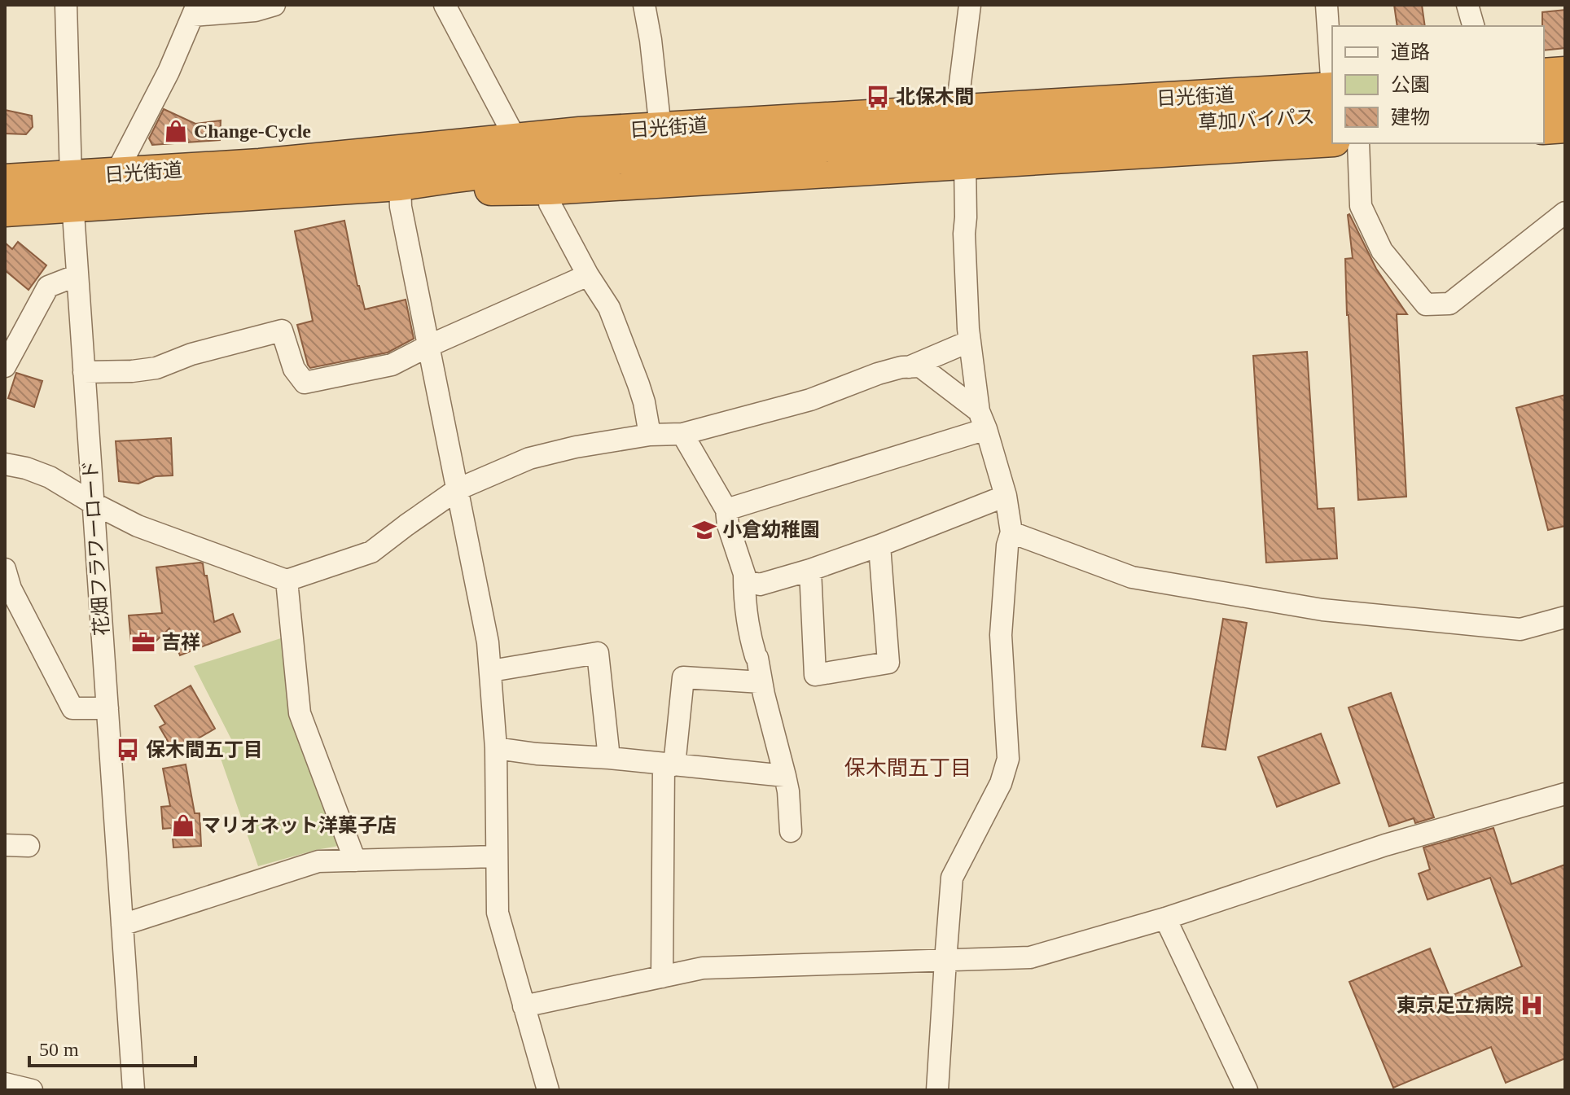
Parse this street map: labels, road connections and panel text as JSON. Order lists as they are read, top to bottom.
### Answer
{
  "streets": {
    "highway": ["日光街道", "草加バイパス"],
    "street": ["花畑フラワーロード"]
  },
  "crossings": [
    ["日光街道", "草加バイパス"],
    ["日光街道", "花畑フラワーロード"]
  ],
  "districts": ["保木間五丁目"],
  "places": {
    "bus stop": ["北保木間", "保木間五丁目"],
    "shop": ["Change-Cycle", "マリオネット洋菓子店"],
    "school or university": ["小倉幼稚園"],
    "office": ["吉祥"],
    "hospital": ["東京足立病院"]
  },
  "legend": ["道路", "公園", "建物"],
  "scale_bar": "50 m"
}
